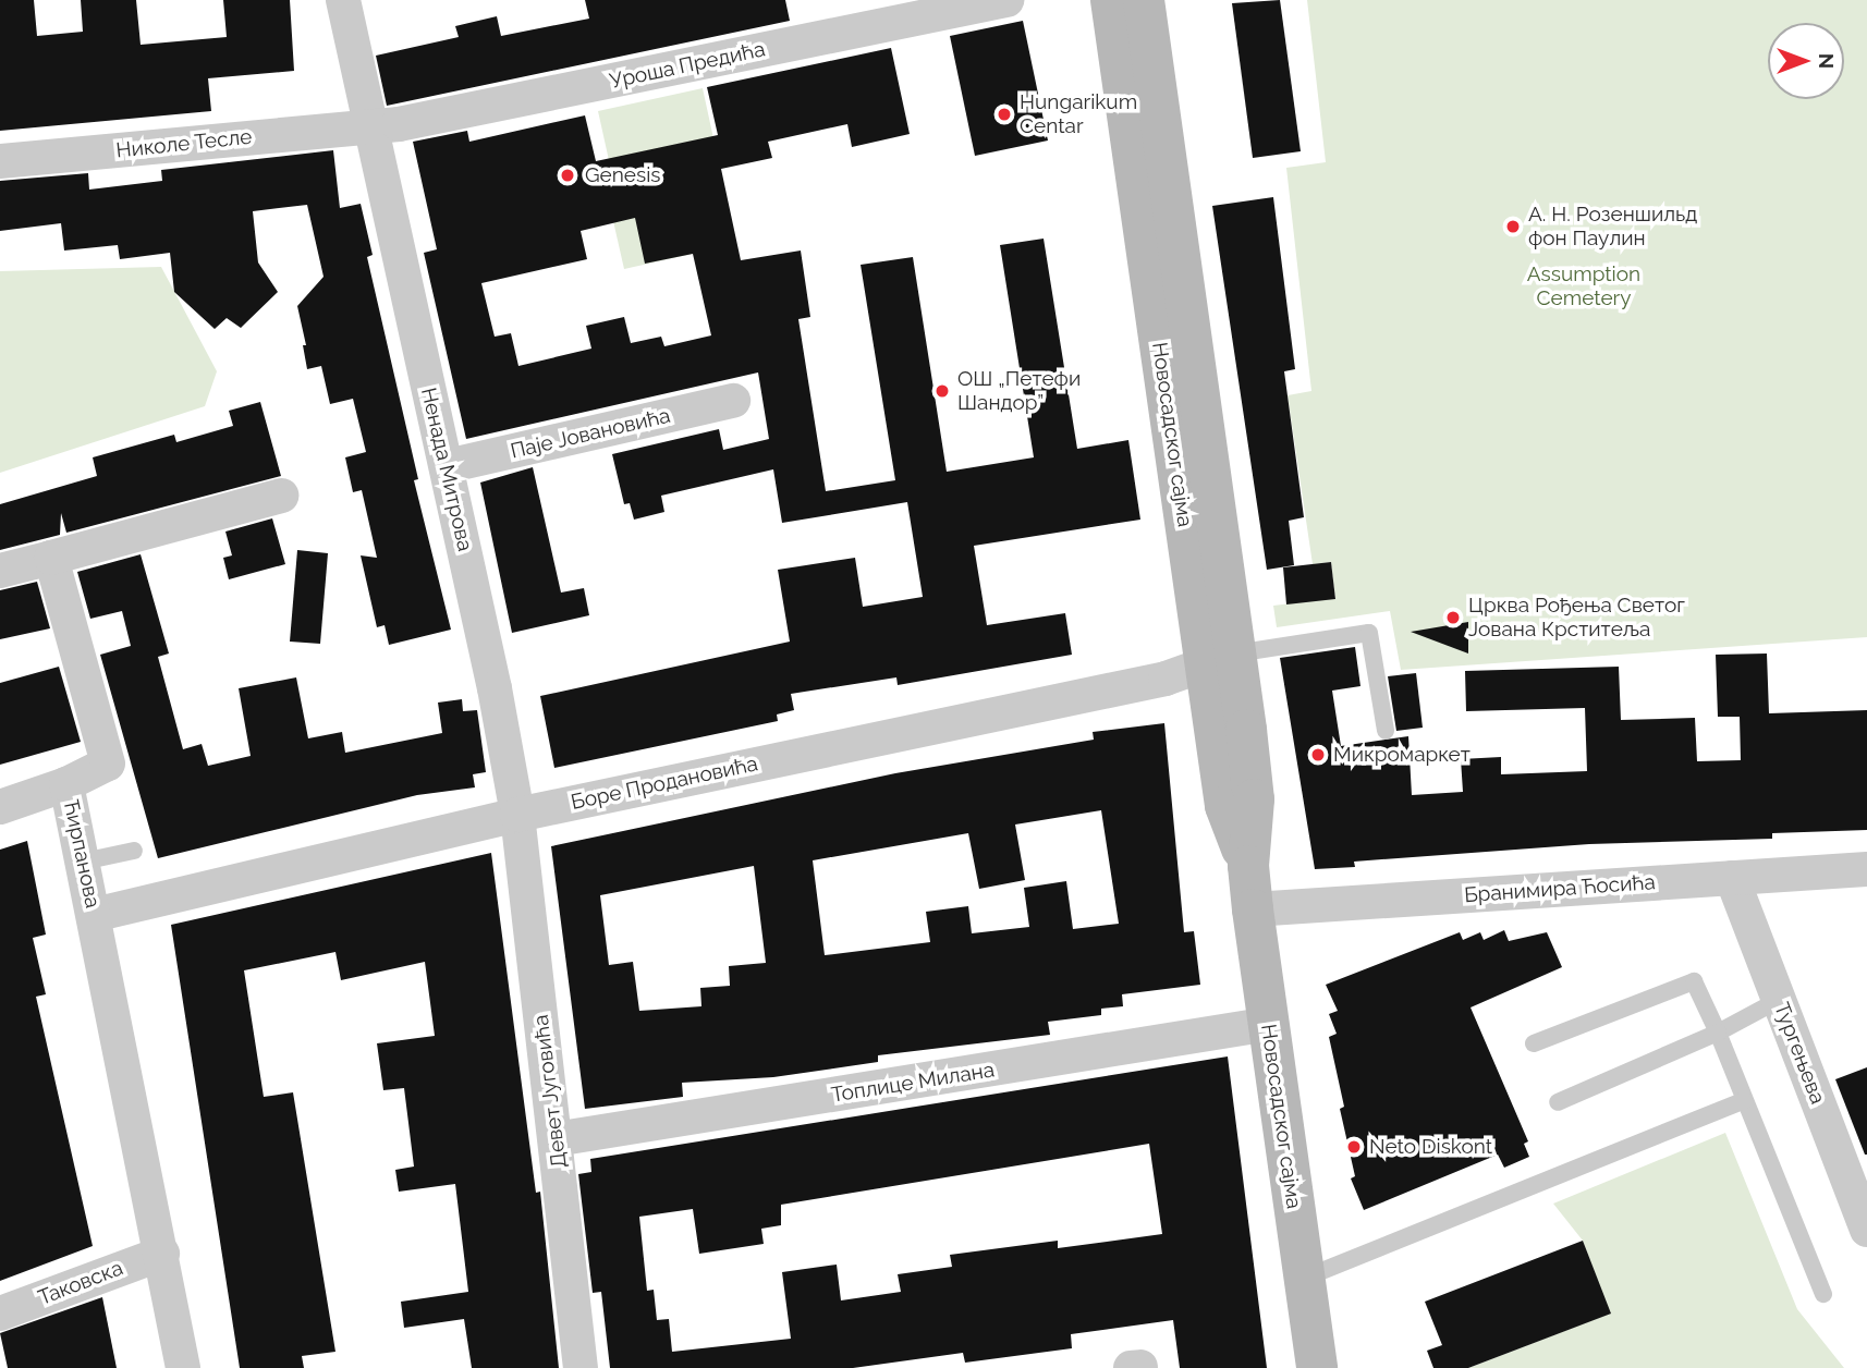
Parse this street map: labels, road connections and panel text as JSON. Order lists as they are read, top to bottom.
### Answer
{
  "streets": {
    "street": [
      "Уроша Предића",
      "Николе Тесле",
      "Паје Јовановића",
      "Новосадског сајма",
      "Ненада Митрова",
      "Боре Продановића",
      "Ћирпанова",
      "Бранимира Ћосића",
      "Тургењева",
      "Топлице Милана",
      "Девет Југовића",
      "Таковска"
    ]
  },
  "crossings": [
    ["Уроша Предића", "Николе Тесле"],
    ["Уроша Предића", "Ненада Митрова"],
    ["Николе Тесле", "Ненада Митрова"],
    ["Паје Јовановића", "Ненада Митрова"],
    ["Новосадског сајма", "Боре Продановића"],
    ["Новосадског сајма", "Бранимира Ћосића"],
    ["Новосадског сајма", "Топлице Милана"],
    ["Ненада Митрова", "Боре Продановића"],
    ["Ненада Митрова", "Девет Југовића"],
    ["Боре Продановића", "Ћирпанова"],
    ["Боре Продановића", "Девет Југовића"],
    ["Ћирпанова", "Таковска"],
    ["Бранимира Ћосића", "Тургењева"],
    ["Топлице Милана", "Девет Југовића"]
  ],
  "parks": ["Assumption Cemetery"],
  "places": [
    "Hungarikum Centar",
    "Genesis",
    "А. Н. Розеншильд фон Паулин",
    "ОШ „Петефи Шандор”",
    "Црква Рођења Светог Јована Крститеља",
    "Микромаркет",
    "Neto Diskont"
  ],
  "north": "right"
}
